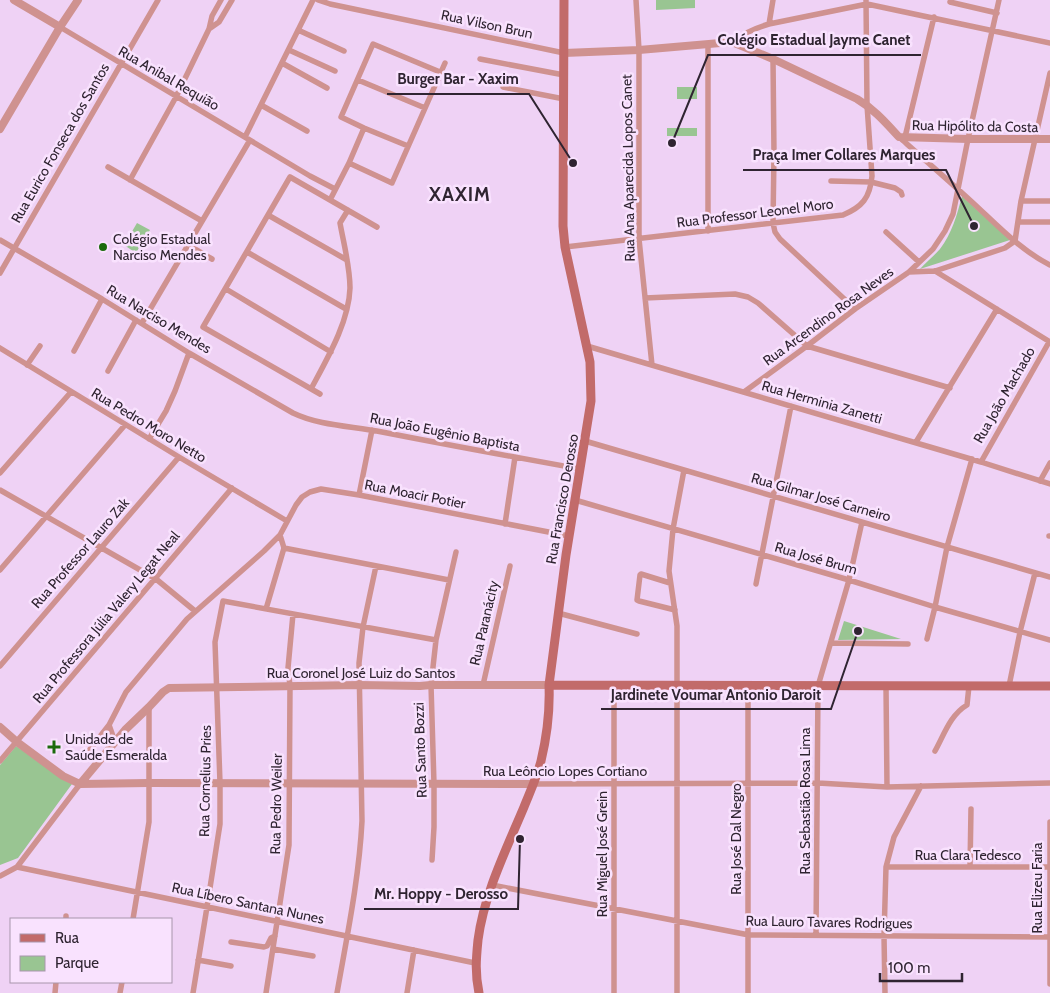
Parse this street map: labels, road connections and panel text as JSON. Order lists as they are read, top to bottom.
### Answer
{
  "streets": {
    "main road": ["Rua Francisco Derosso"],
    "street": [
      "Rua Vilson Brun",
      "Rua Anibal Requião",
      "Rua Hipólito da Costa",
      "Rua Eurico Fonseca dos Santos",
      "Rua Ana Aparecida Lopos Canet",
      "Rua Professor Leonel Moro",
      "Rua Arcendino Rosa Neves",
      "Rua Narciso Mendes",
      "Rua João Machado",
      "Rua Herminia Zanetti",
      "Rua Pedro Moro Netto",
      "Rua João Eugênio Baptista",
      "Rua Moacir Potier",
      "Rua Gilmar José Carneiro",
      "Rua Professor Lauro Zak",
      "Rua José Brum",
      "Rua Professora Júlia Valery Legat Neal",
      "Rua Paranácity",
      "Rua Coronel José Luiz do Santos",
      "Rua Santo Bozzi",
      "Rua Leôncio Lopes Cortiano",
      "Rua Cornelius Pries",
      "Rua Sebastião Rosa Lima",
      "Rua Pedro Weiler",
      "Rua José Dal Negro",
      "Rua Miguel José Grein",
      "Rua Clara Tedesco",
      "Rua Elizeu Faria",
      "Rua Líbero Santana Nunes",
      "Rua Lauro Tavares Rodrigues"
    ]
  },
  "crossings": [
    ["Rua Vilson Brun", "Rua Francisco Derosso"],
    ["Rua Anibal Requião", "Rua Eurico Fonseca dos Santos"],
    ["Rua Eurico Fonseca dos Santos", "Rua Narciso Mendes"],
    ["Rua Ana Aparecida Lopos Canet", "Rua Professor Leonel Moro"],
    ["Rua Ana Aparecida Lopos Canet", "Rua Herminia Zanetti"],
    ["Rua Professor Leonel Moro", "Rua Francisco Derosso"],
    ["Rua Arcendino Rosa Neves", "Rua Herminia Zanetti"],
    ["Rua Narciso Mendes", "Rua João Eugênio Baptista"],
    ["Rua João Machado", "Rua Herminia Zanetti"],
    ["Rua Herminia Zanetti", "Rua Francisco Derosso"],
    ["Rua Pedro Moro Netto", "Rua Moacir Potier"],
    ["Rua Pedro Moro Netto", "Rua Professor Lauro Zak"],
    ["Rua Pedro Moro Netto", "Rua Professora Júlia Valery Legat Neal"],
    ["Rua João Eugênio Baptista", "Rua Francisco Derosso"],
    ["Rua Moacir Potier", "Rua Francisco Derosso"],
    ["Rua Gilmar José Carneiro", "Rua Francisco Derosso"],
    ["Rua Gilmar José Carneiro", "Rua Sebastião Rosa Lima"],
    ["Rua Francisco Derosso", "Rua José Brum"],
    ["Rua Francisco Derosso", "Rua Coronel José Luiz do Santos"],
    ["Rua Francisco Derosso", "Rua Leôncio Lopes Cortiano"],
    ["Rua Francisco Derosso", "Rua Líbero Santana Nunes"],
    ["Rua Francisco Derosso", "Rua Lauro Tavares Rodrigues"],
    ["Rua José Brum", "Rua Sebastião Rosa Lima"],
    ["Rua Paranácity", "Rua Coronel José Luiz do Santos"],
    ["Rua Coronel José Luiz do Santos", "Rua Santo Bozzi"],
    ["Rua Coronel José Luiz do Santos", "Rua Cornelius Pries"],
    ["Rua Coronel José Luiz do Santos", "Rua Pedro Weiler"],
    ["Rua Santo Bozzi", "Rua Leôncio Lopes Cortiano"],
    ["Rua Leôncio Lopes Cortiano", "Rua Cornelius Pries"],
    ["Rua Leôncio Lopes Cortiano", "Rua Sebastião Rosa Lima"],
    ["Rua Leôncio Lopes Cortiano", "Rua Pedro Weiler"],
    ["Rua Leôncio Lopes Cortiano", "Rua José Dal Negro"],
    ["Rua Leôncio Lopes Cortiano", "Rua Miguel José Grein"],
    ["Rua Cornelius Pries", "Rua Líbero Santana Nunes"],
    ["Rua Sebastião Rosa Lima", "Rua Lauro Tavares Rodrigues"],
    ["Rua Pedro Weiler", "Rua Líbero Santana Nunes"],
    ["Rua José Dal Negro", "Rua Lauro Tavares Rodrigues"],
    ["Rua Miguel José Grein", "Rua Lauro Tavares Rodrigues"],
    ["Rua Clara Tedesco", "Rua Elizeu Faria"],
    ["Rua Elizeu Faria", "Rua Lauro Tavares Rodrigues"]
  ],
  "districts": ["XAXIM"],
  "places": {
    "other": [
      "Colégio Estadual Jayme Canet",
      "Burger Bar - Xaxim",
      "Praça Imer Collares Marques",
      "Colégio Estadual Narciso Mendes",
      "Jardinete Voumar Antonio Daroit",
      "Mr. Hoppy - Derosso"
    ],
    "health": ["Unidade de Saúde Esmeralda"]
  },
  "legend": ["Rua", "Parque"],
  "scale_bar": "100 m"
}
